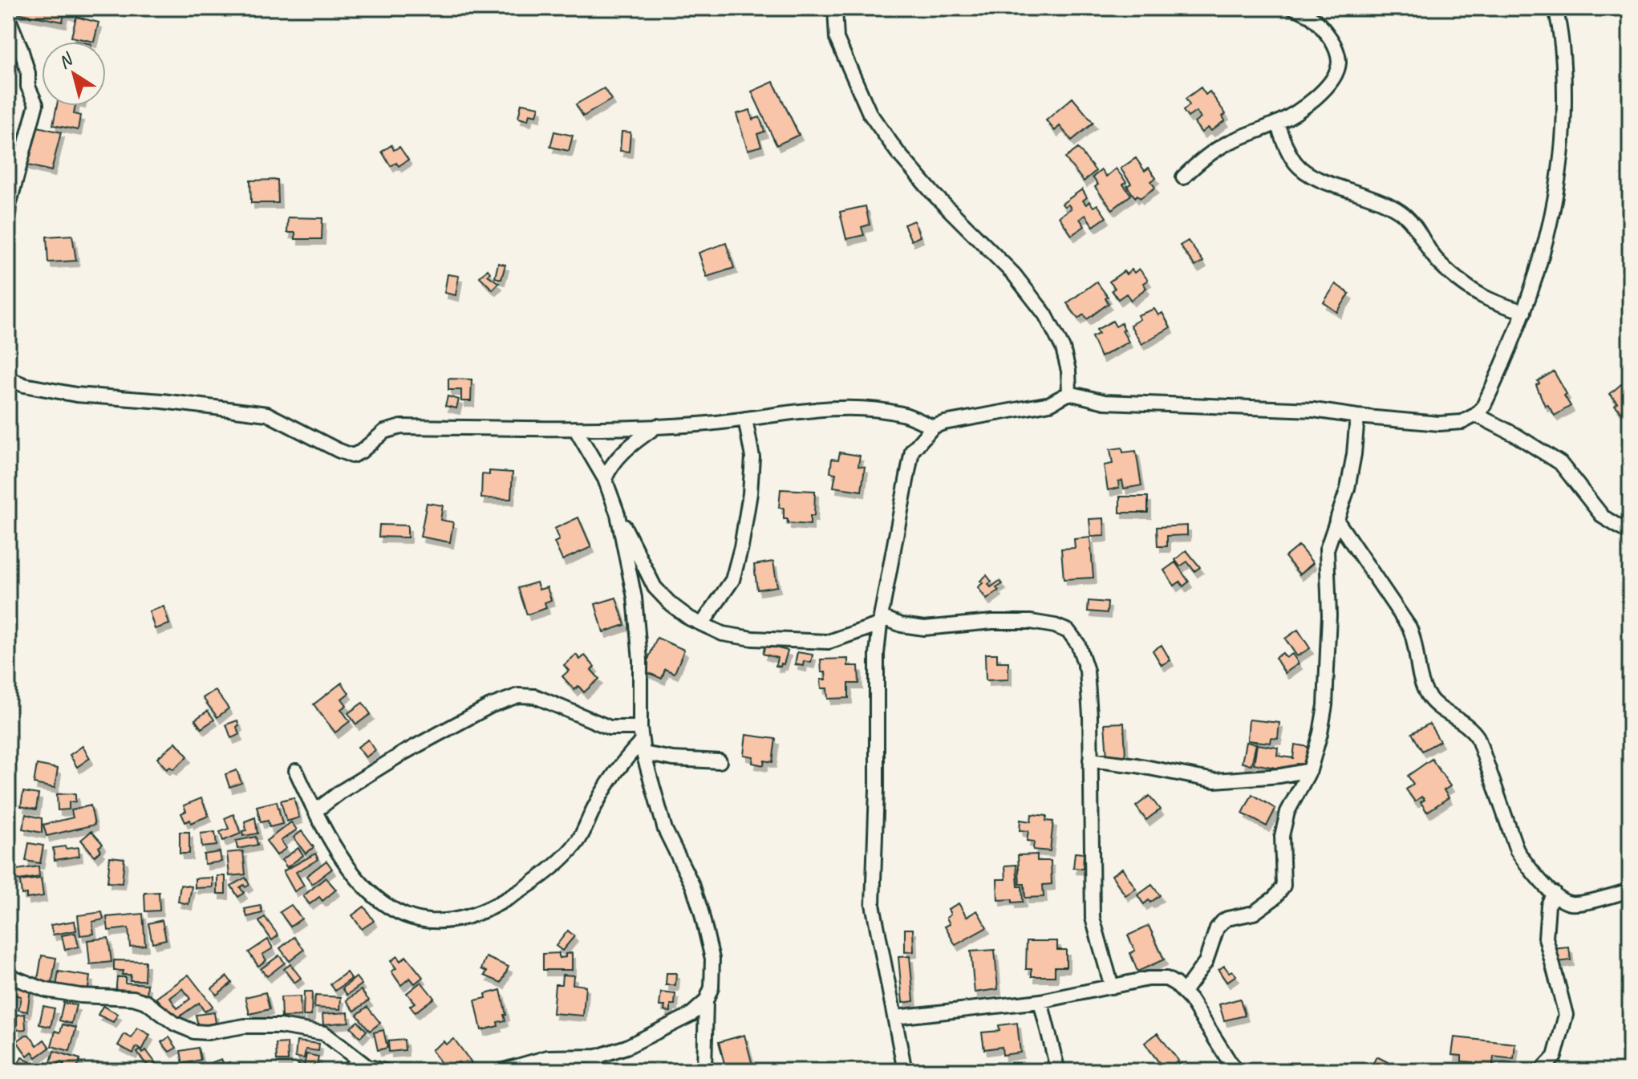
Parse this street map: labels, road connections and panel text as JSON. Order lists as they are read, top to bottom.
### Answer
{
  "north": "top left"
}
